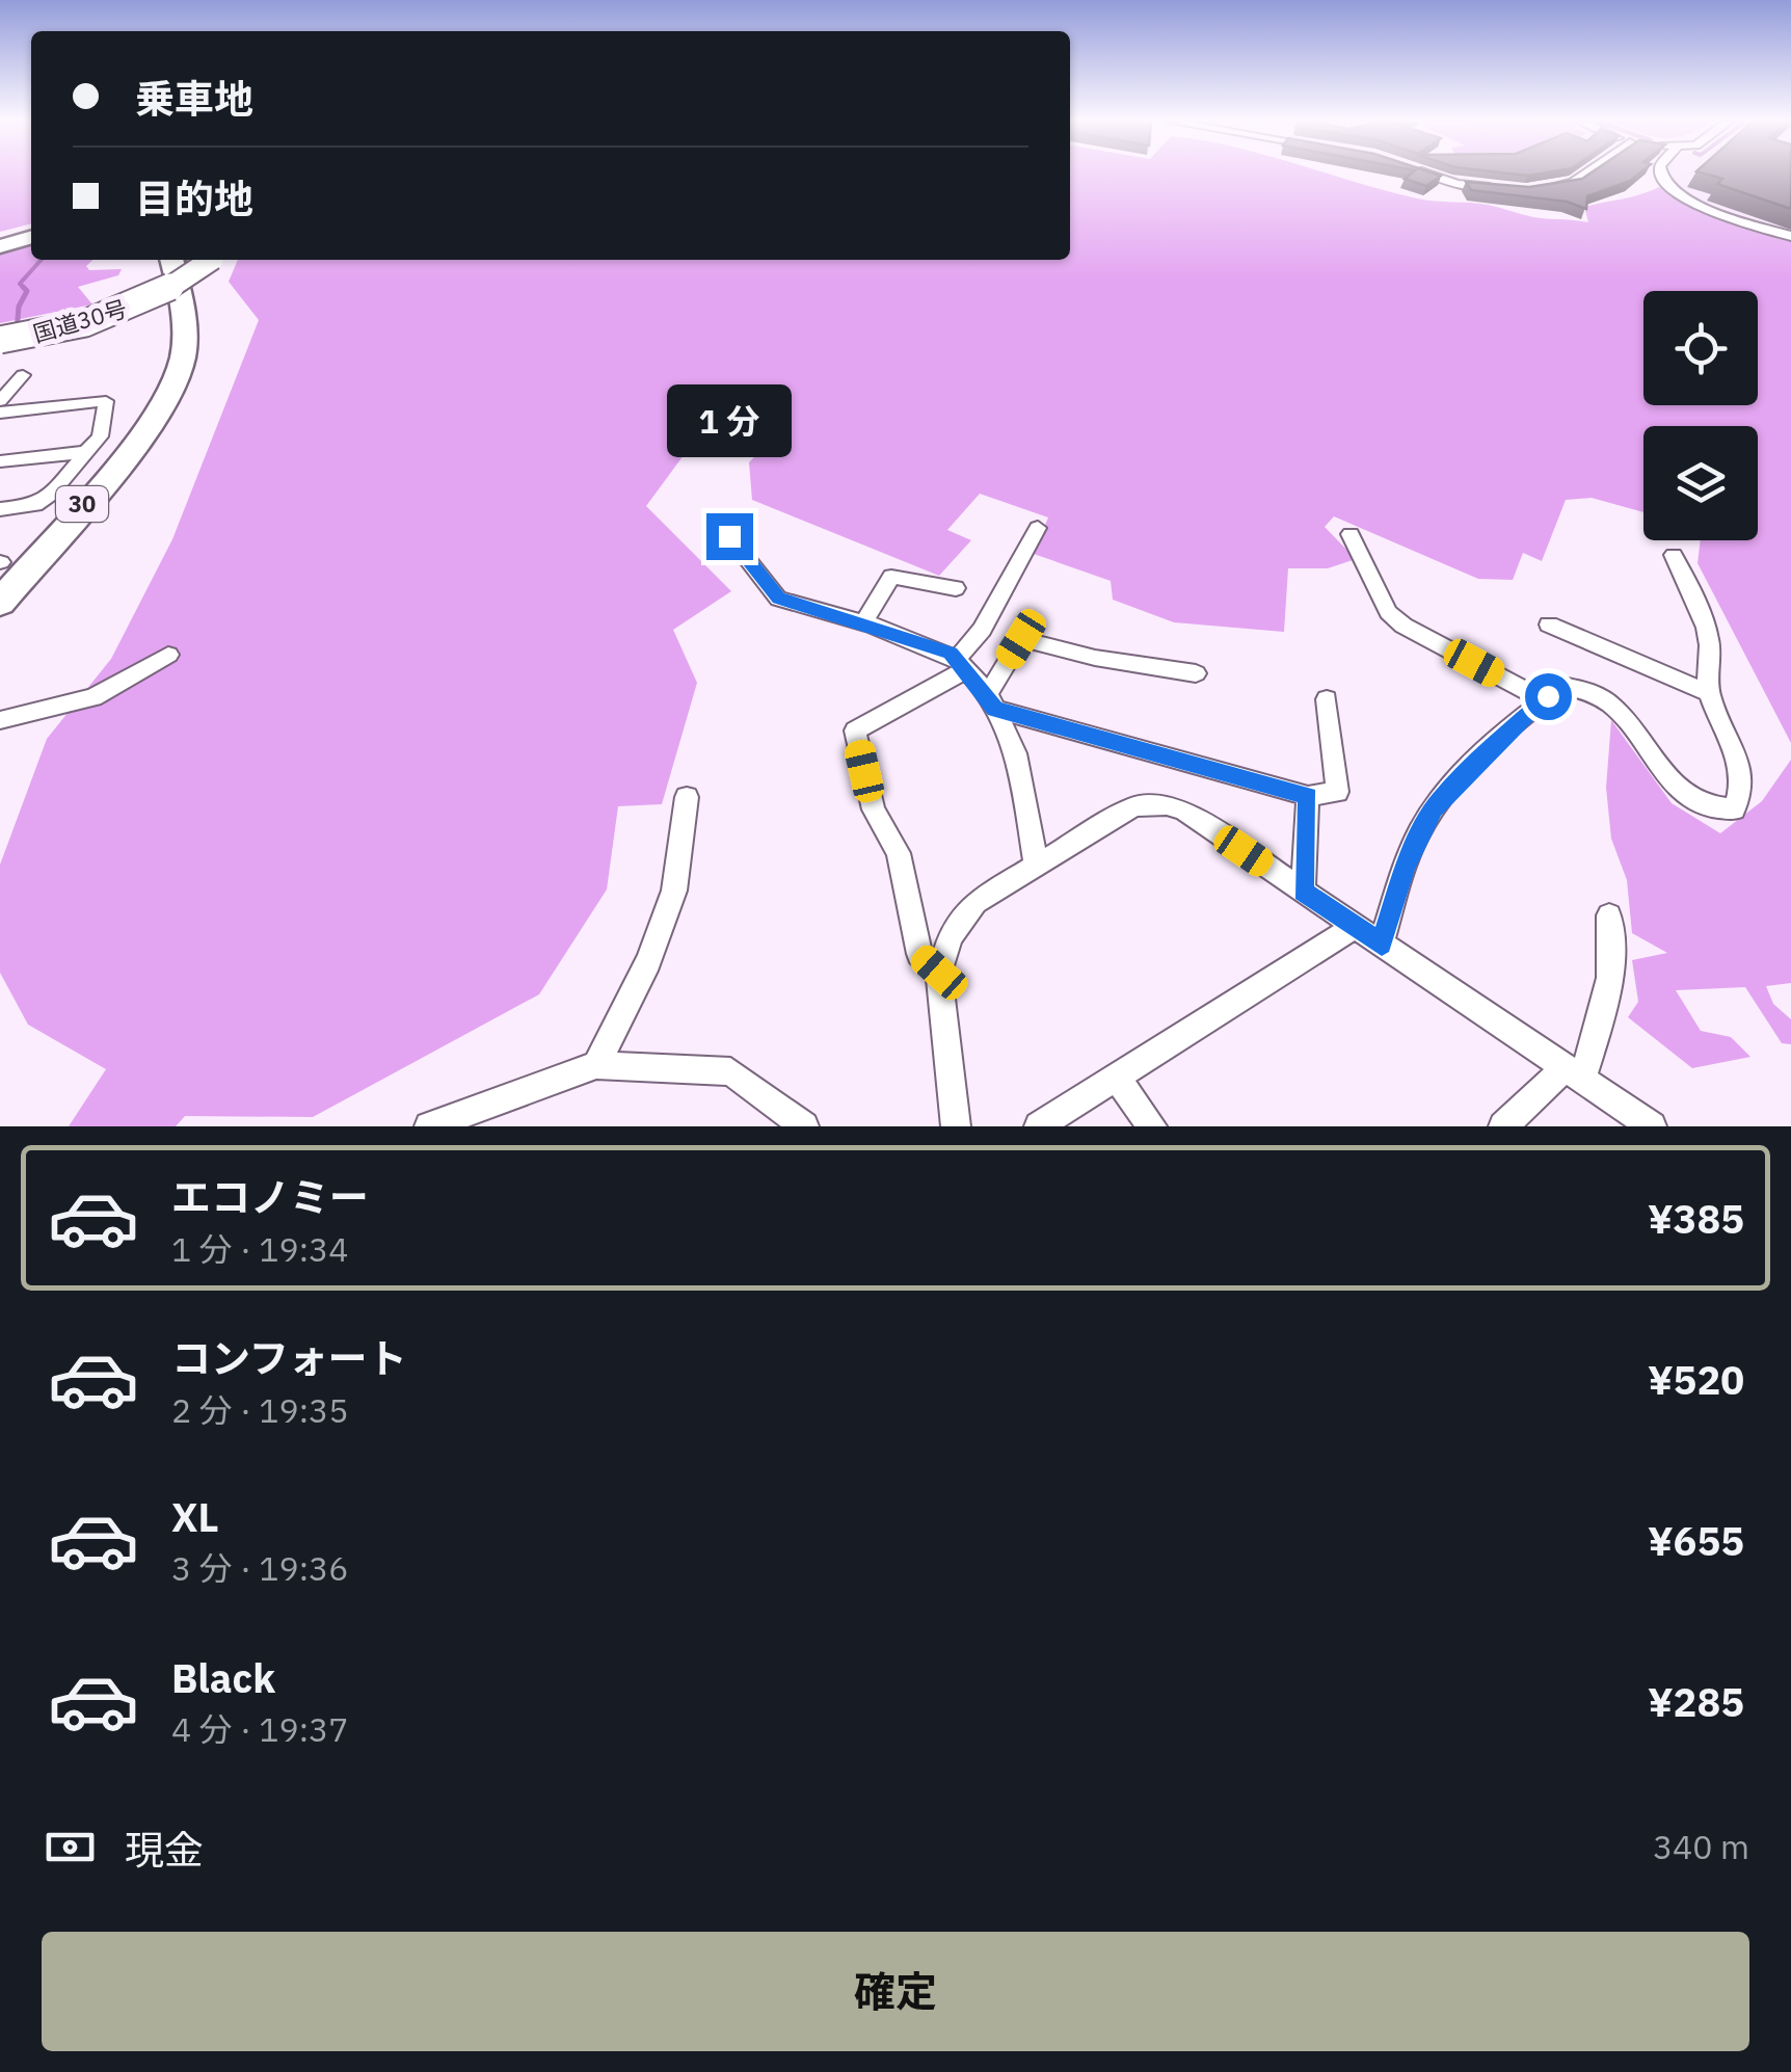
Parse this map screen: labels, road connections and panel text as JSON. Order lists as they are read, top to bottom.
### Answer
{
  "streets": {
    "highway": ["国道30号", "30"]
  },
  "page": {
    "banner": ["乗車地", "目的地"],
    "bubble": "1 分",
    "list": [
      {
        "name": "エコノミー",
        "note": "1 分 · 19:34",
        "value": "¥385"
      },
      {
        "name": "コンフォート",
        "note": "2 分 · 19:35",
        "value": "¥520"
      },
      {
        "name": "XL",
        "note": "3 分 · 19:36",
        "value": "¥655"
      },
      {
        "name": "Black",
        "note": "4 分 · 19:37",
        "value": "¥285"
      }
    ],
    "pay": ["現金", "340 m"],
    "buttons": "確定"
  }
}
